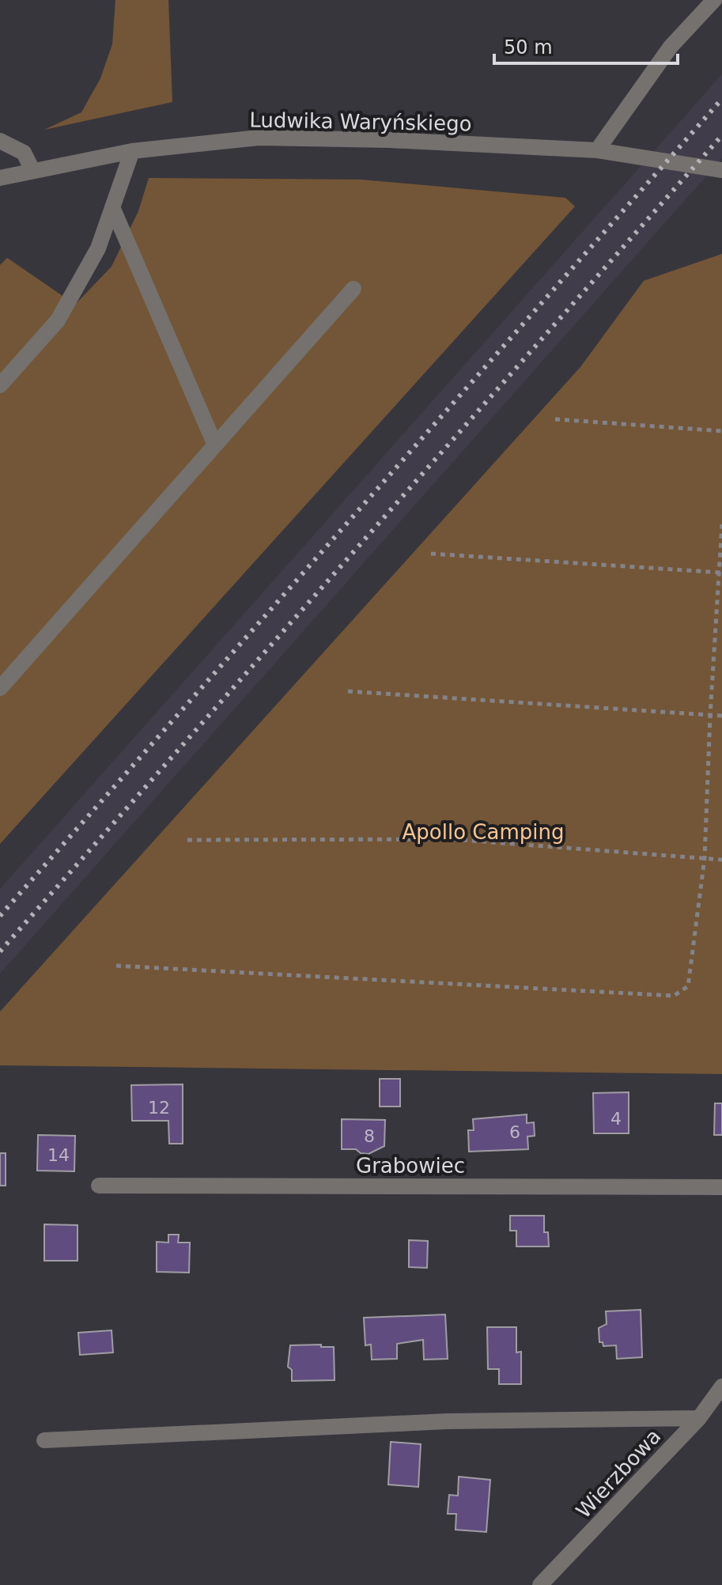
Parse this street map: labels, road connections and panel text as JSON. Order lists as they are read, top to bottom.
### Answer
{
  "streets": {
    "street": ["Ludwika Waryńskiego", "Grabowiec", "Wierzbowa"]
  },
  "parks": ["Apollo Camping"],
  "house_numbers": [
    "12",
    "4",
    "6",
    "8",
    "14"
  ],
  "scale_bar": "50 m"
}
